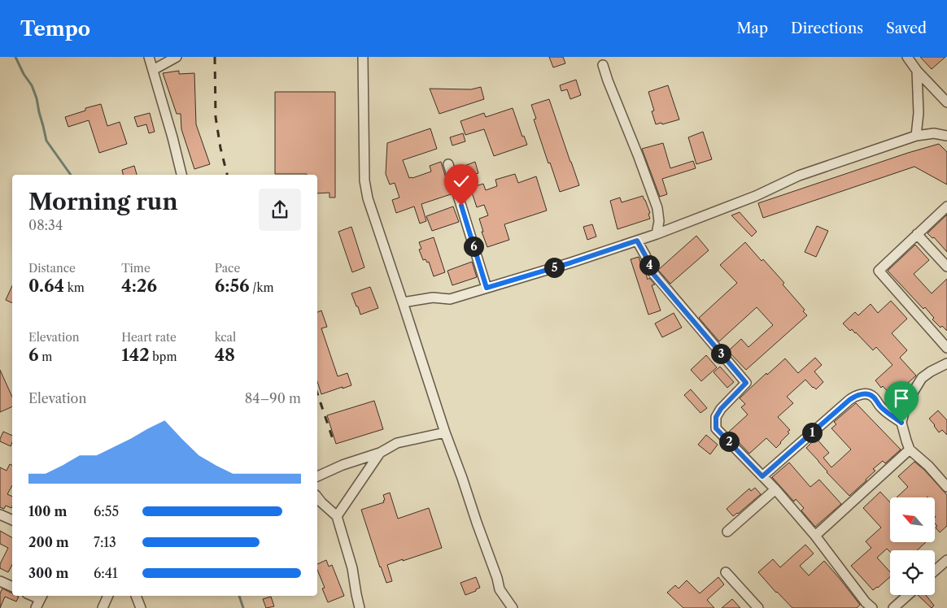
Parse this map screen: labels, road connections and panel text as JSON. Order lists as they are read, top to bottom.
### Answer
{
  "north": "top left",
  "page": {
    "header": "Tempo",
    "nav": ["Map", "Directions", "Saved"],
    "heading": ["Morning run", "08:34"],
    "pins": [
      "6",
      "4",
      "5",
      "3",
      "1",
      "2"
    ],
    "stats": [
      ["Distance", "0.64 km"],
      ["Time", "4:26"],
      ["Pace", "6:56 /km"],
      ["Elevation", "6 m"],
      ["Heart rate", "142 bpm"],
      ["kcal", "48"]
    ],
    "chart": ["Elevation", "84–90 m"],
    "list": [
      {
        "name": "100 m",
        "note": "6:55"
      },
      {
        "name": "200 m",
        "note": "7:13"
      },
      {
        "name": "300 m",
        "note": "6:41"
      }
    ]
  }
}
